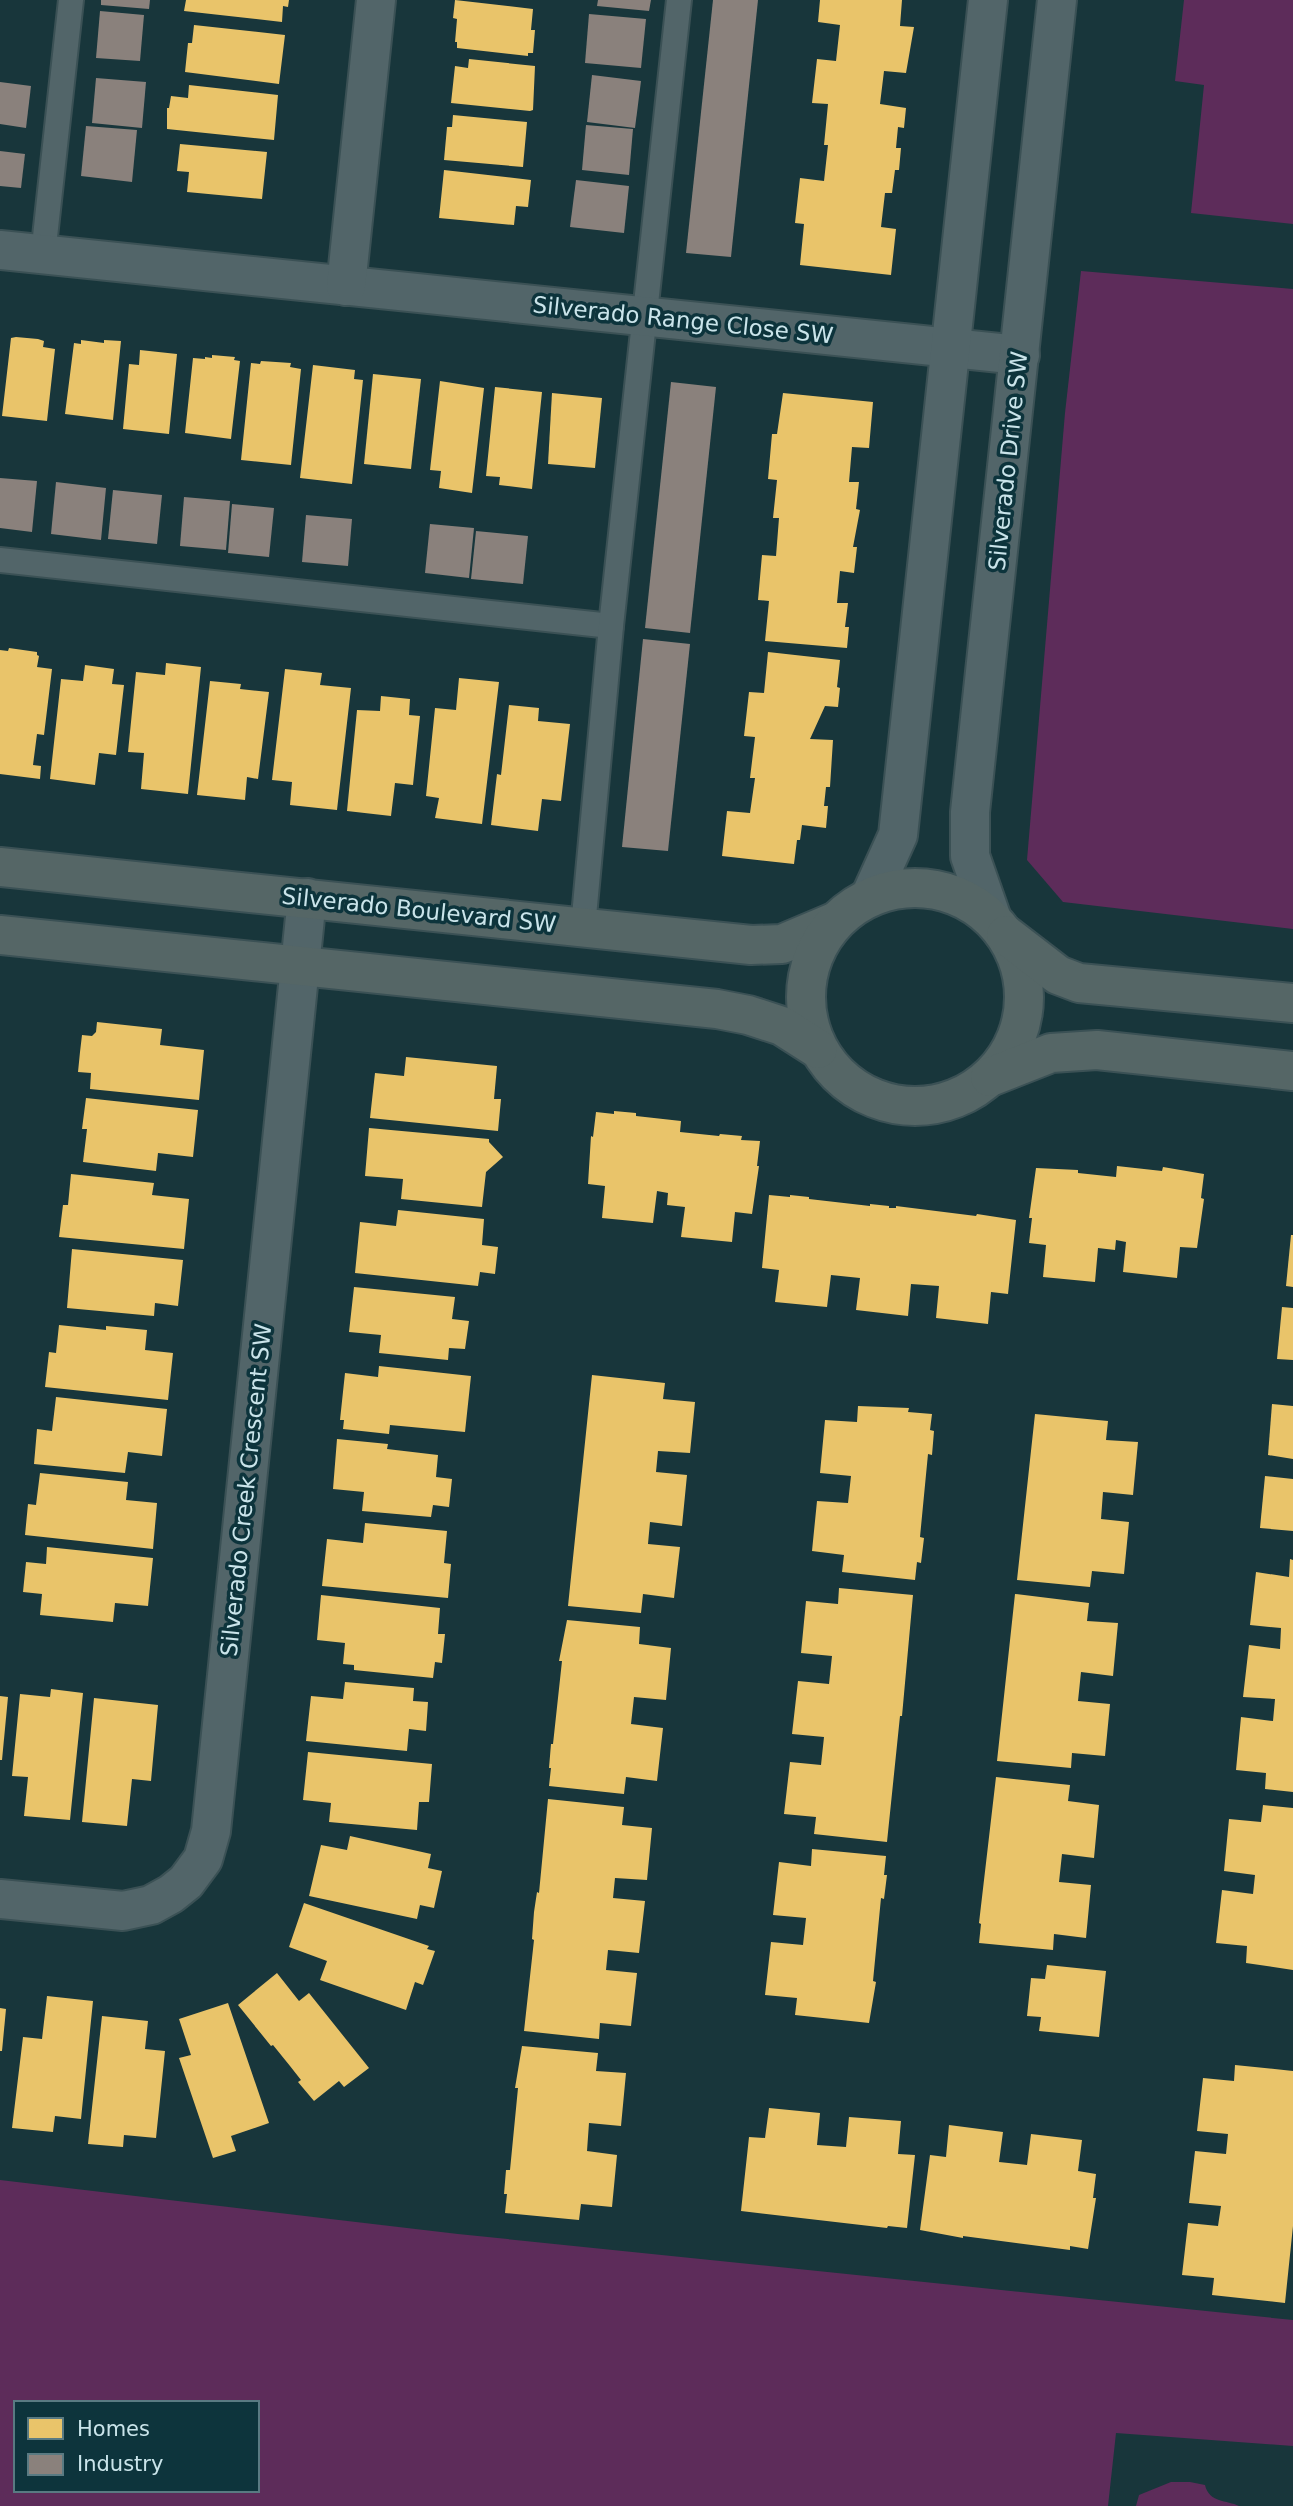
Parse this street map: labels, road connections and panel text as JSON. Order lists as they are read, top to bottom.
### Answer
{
  "streets": {
    "street": [
      "Silverado Range Close SW",
      "Silverado Drive SW",
      "Silverado Boulevard SW",
      "Silverado Creek Crescent SW"
    ]
  },
  "crossings": [
    ["Silverado Range Close SW", "Silverado Drive SW"],
    ["Silverado Drive SW", "Silverado Boulevard SW"],
    ["Silverado Boulevard SW", "Silverado Creek Crescent SW"]
  ],
  "legend": ["Homes", "Industry"]
}
